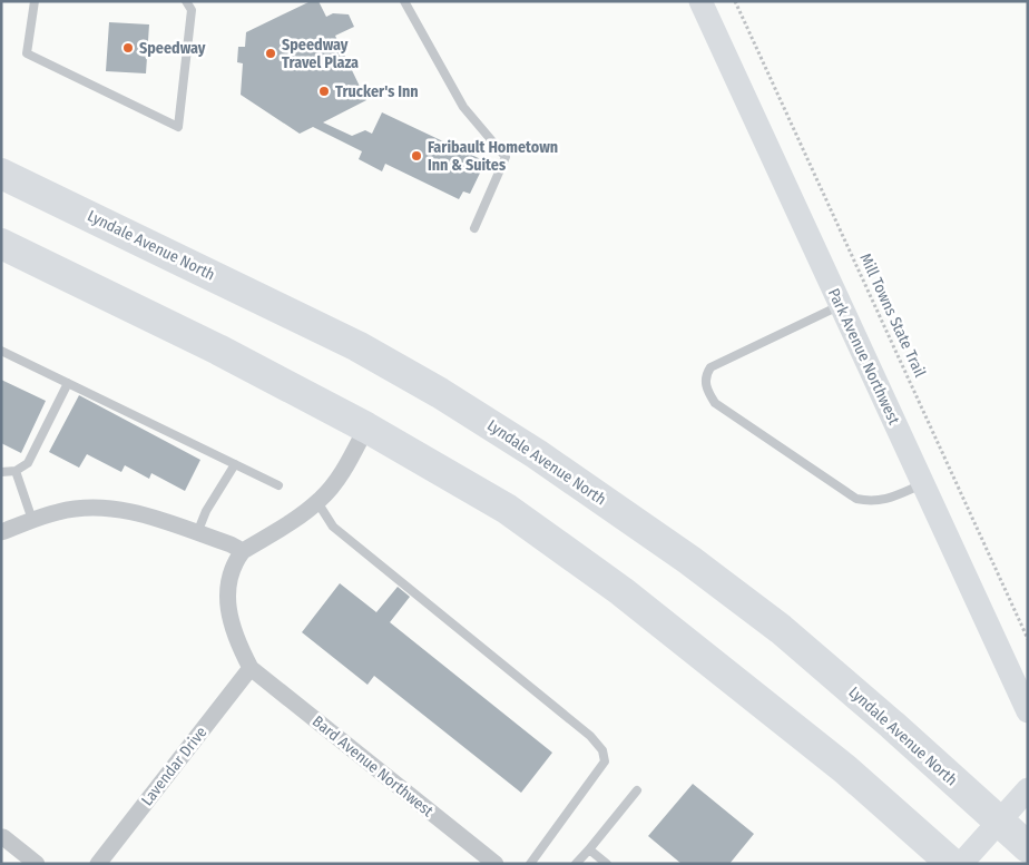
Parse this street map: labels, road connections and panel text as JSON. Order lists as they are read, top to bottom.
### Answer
{
  "streets": {
    "highway": ["Lyndale Avenue North"],
    "street": ["Park Avenue Northwest", "Lavendar Drive", "Bard Avenue Northwest"],
    "path": ["Mill Towns State Trail"]
  },
  "crossings": [
    ["Lavendar Drive", "Bard Avenue Northwest"]
  ],
  "places": [
    "Speedway",
    "Speedway Travel Plaza",
    "Trucker's Inn",
    "Faribault Hometown Inn & Suites"
  ]
}
